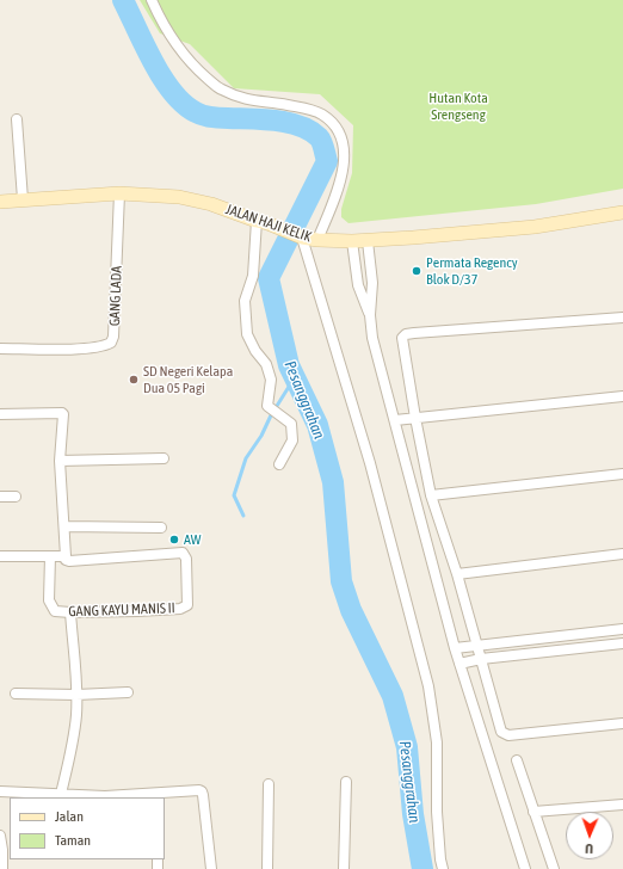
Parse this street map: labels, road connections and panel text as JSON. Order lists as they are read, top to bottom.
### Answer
{
  "streets": {
    "street": ["JALAN HAJI KELIK", "GANG LADA", "GANG KAYU MANIS II"]
  },
  "crossings": [
    ["JALAN HAJI KELIK", "GANG LADA"]
  ],
  "water": ["Pesanggrahan"],
  "parks": ["Hutan Kota Srengseng"],
  "places": ["Permata Regency Blok D/37", "SD Negeri Kelapa Dua 05 Pagi", "AW"],
  "legend": ["Jalan", "Taman"],
  "north": "bottom"
}
